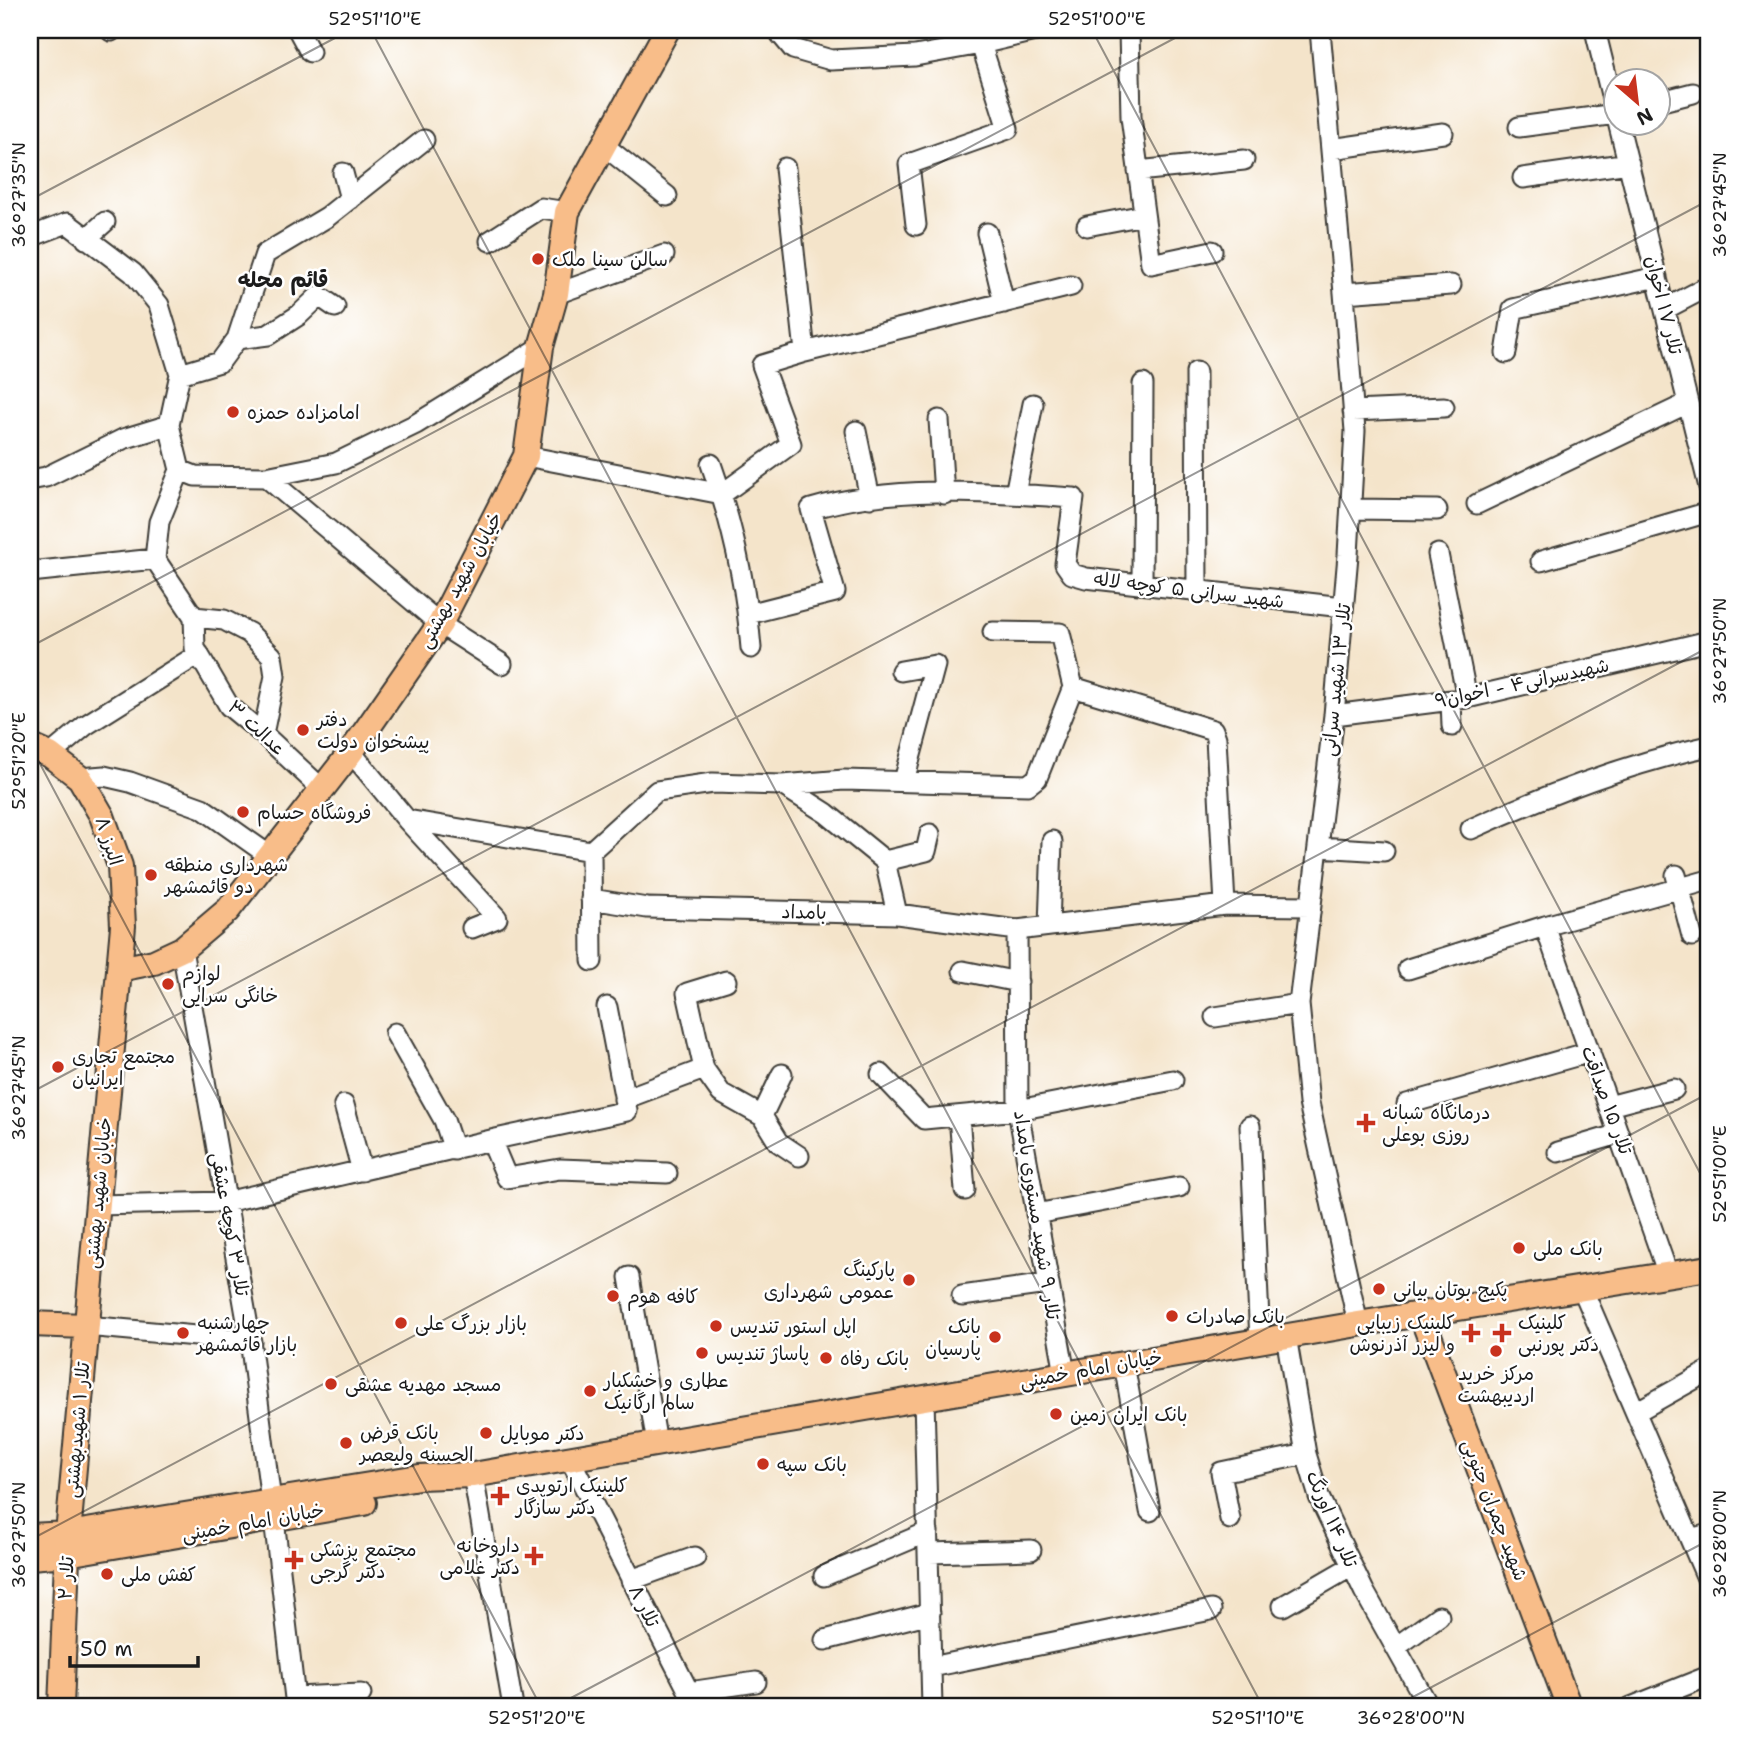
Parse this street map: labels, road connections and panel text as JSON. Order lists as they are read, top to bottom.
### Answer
{
  "streets": {
    "main road": [
      "خیابان شهید بهشتی",
      "البرز ۸",
      "خیابان امام خمینی",
      "تلار ۱ شهیدبهشتی",
      "شهید چمران جنوبی",
      "تلار ۲"
    ],
    "street": [
      "تلار ۱۷ اخوان",
      "شهید سرانی ۵ کوچه لاله",
      "تلار ۱۳ شهید سرانی",
      "شهیدسرانی۴ - اخوان۹",
      "عدالت ۳",
      "بامداد",
      "تلار ۱۵ صداقت",
      "تلار ۹ شهید مستوری بامداد",
      "تلار ۳ کوچه عشقی",
      "تلار ۱۴ اورنگ",
      "تلار ۸"
    ]
  },
  "crossings": [
    ["خیابان شهید بهشتی", "عدالت ۳"],
    ["خیابان شهید بهشتی", "البرز ۸"],
    ["خیابان شهید بهشتی", "تلار ۳ کوچه عشقی"],
    ["خیابان شهید بهشتی", "تلار ۱ شهیدبهشتی"],
    ["شهید سرانی ۵ کوچه لاله", "تلار ۱۳ شهید سرانی"],
    ["تلار ۱۳ شهید سرانی", "شهیدسرانی۴ - اخوان۹"],
    ["تلار ۱۳ شهید سرانی", "بامداد"],
    ["تلار ۱۳ شهید سرانی", "خیابان امام خمینی"],
    ["بامداد", "تلار ۹ شهید مستوری بامداد"],
    ["تلار ۱۵ صداقت", "خیابان امام خمینی"],
    ["تلار ۹ شهید مستوری بامداد", "خیابان امام خمینی"],
    ["تلار ۳ کوچه عشقی", "خیابان امام خمینی"],
    ["خیابان امام خمینی", "تلار ۱ شهیدبهشتی"],
    ["خیابان امام خمینی", "شهید چمران جنوبی"],
    ["خیابان امام خمینی", "تلار ۱۴ اورنگ"],
    ["خیابان امام خمینی", "تلار ۲"],
    ["خیابان امام خمینی", "تلار ۸"],
    ["تلار ۱ شهیدبهشتی", "تلار ۲"]
  ],
  "districts": ["قائم محله"],
  "places": {
    "other": [
      "سالن سینا ملک",
      "امامزاده حمزه",
      "دفتر پیشخوان دولت",
      "فروشگاه حسام",
      "شهرداری منطقه دو قائمشهر",
      "لوازم خانگی سرایی",
      "مجتمع تجاری ایرانیان",
      "بانک ملی",
      "پارکینگ عمومی شهرداری",
      "پکیج بوتان بیانی",
      "کافه هوم",
      "بانک صادرات",
      "بازار بزرگ علی",
      "اپل استور تندیس",
      "چهارشنبه بازار قائمشهر",
      "بانک پارسیان",
      "مرکز خرید اردیبهشت",
      "پاساژ تندیس",
      "بانک رفاه",
      "مسجد مهدیه عشقی",
      "عطاری و خشکبار سالم ارگانیک",
      "بانک ایران زمین",
      "دکتر موبایل",
      "بانک قرض الحسنه ولیعصر",
      "بانک سپه",
      "کفش ملی"
    ],
    "health": [
      "درمانگاه شبانه روزی بوعلی",
      "کلینیک زیبایی و لیزر آذرنوش",
      "کلینیک دکتر پورنبی",
      "کلینیک ارتوپدی دکتر سازگار",
      "داروخانه دکتر غلامی",
      "مجتمع پزشکی دکتر گرجی"
    ]
  },
  "scale_bar": "50 m",
  "north": "bottom right",
  "coordinates": [
    "52°51'10\"E",
    "52°51'00\"E",
    "36°27'35\"N",
    "36°27'45\"N",
    "36°27'50\"N",
    "52°51'20\"E",
    "36°28'00\"N"
  ]
}
